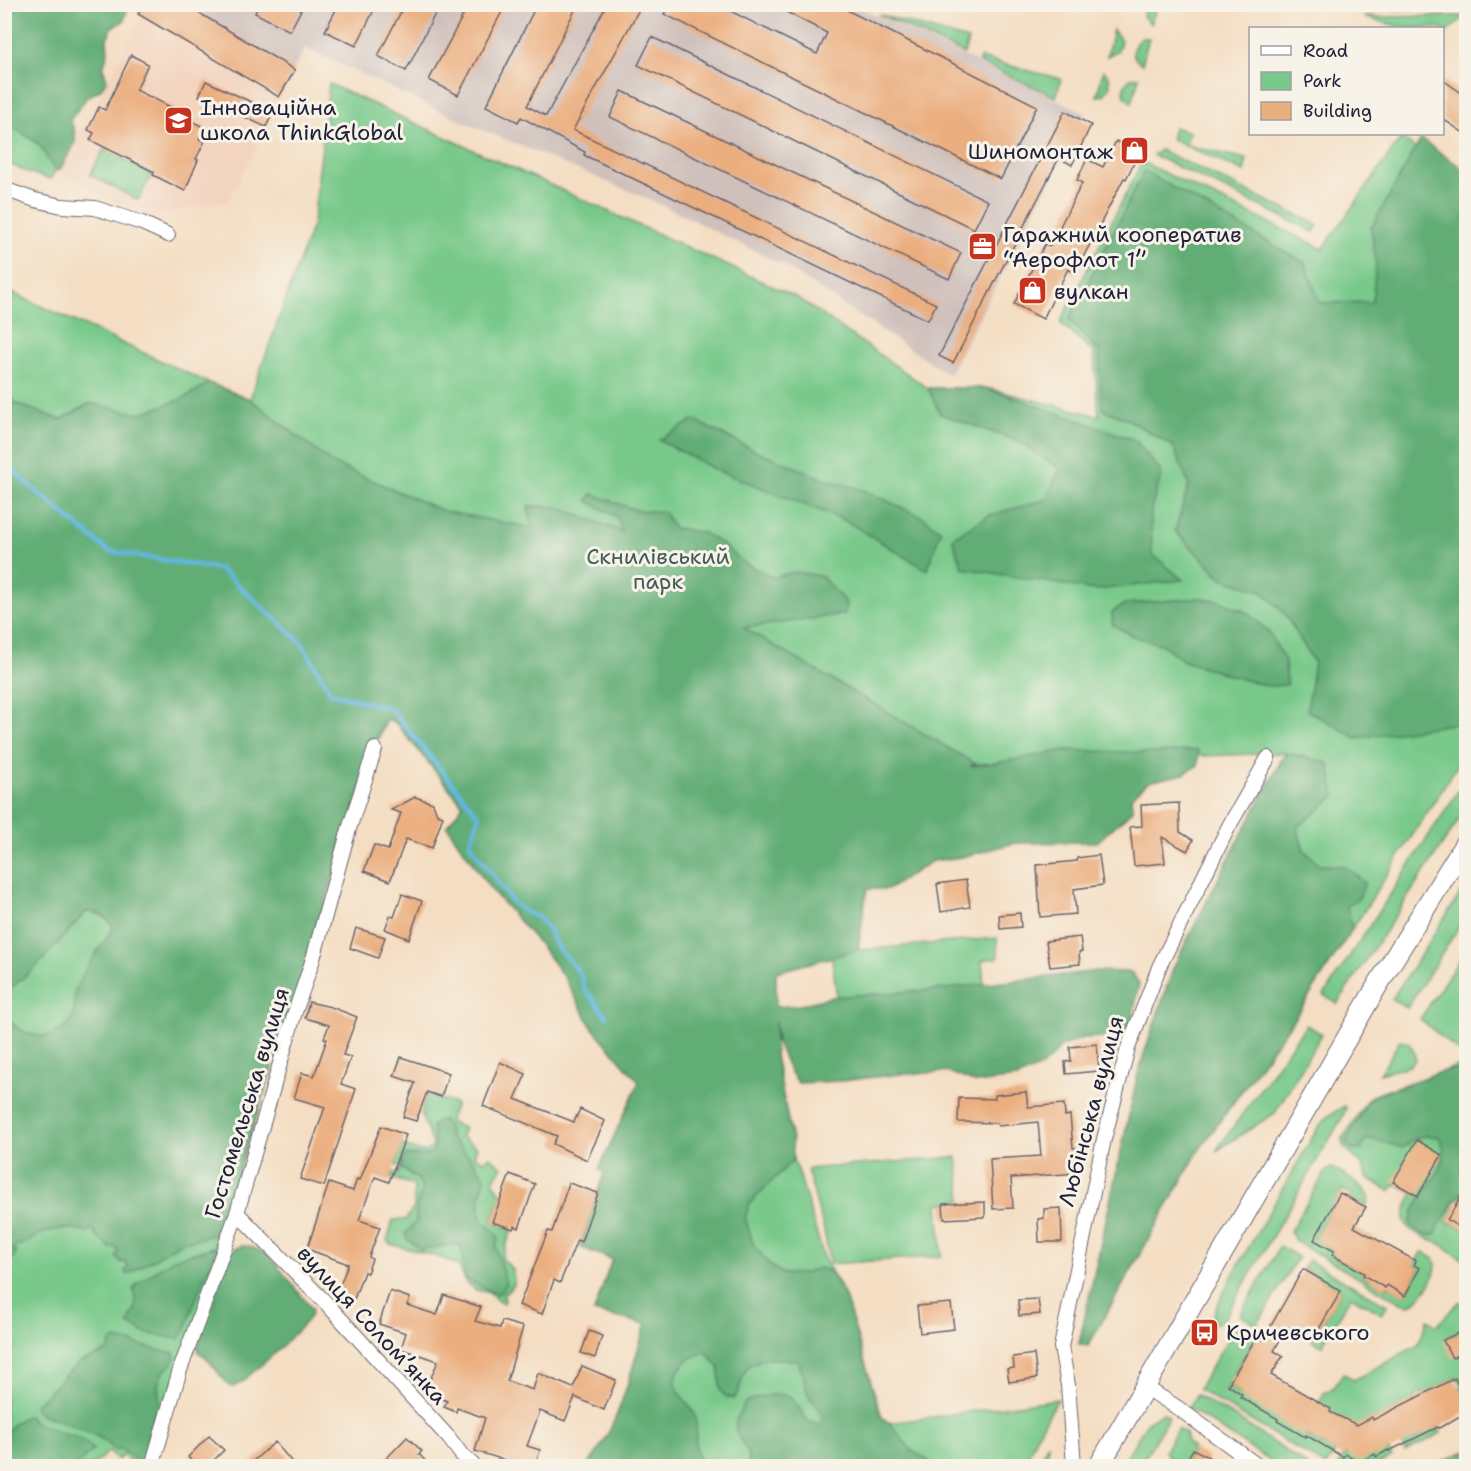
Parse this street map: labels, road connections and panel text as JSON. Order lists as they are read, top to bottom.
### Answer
{
  "streets": {
    "street": ["Гостомельська вулиця", "Любінська вулиця", "вулиця Соломʼянка"]
  },
  "crossings": [
    ["Гостомельська вулиця", "вулиця Соломʼянка"]
  ],
  "parks": ["Скнилівський парк"],
  "places": {
    "school or university": ["Інноваційна школа ThinkGlobal"],
    "shop": ["Шиномонтаж", "вулкан"],
    "office": ["Гаражний кооператив “Аерофлот 1”"],
    "bus stop": ["Кричевського"]
  },
  "legend": ["Road", "Park", "Building"]
}
